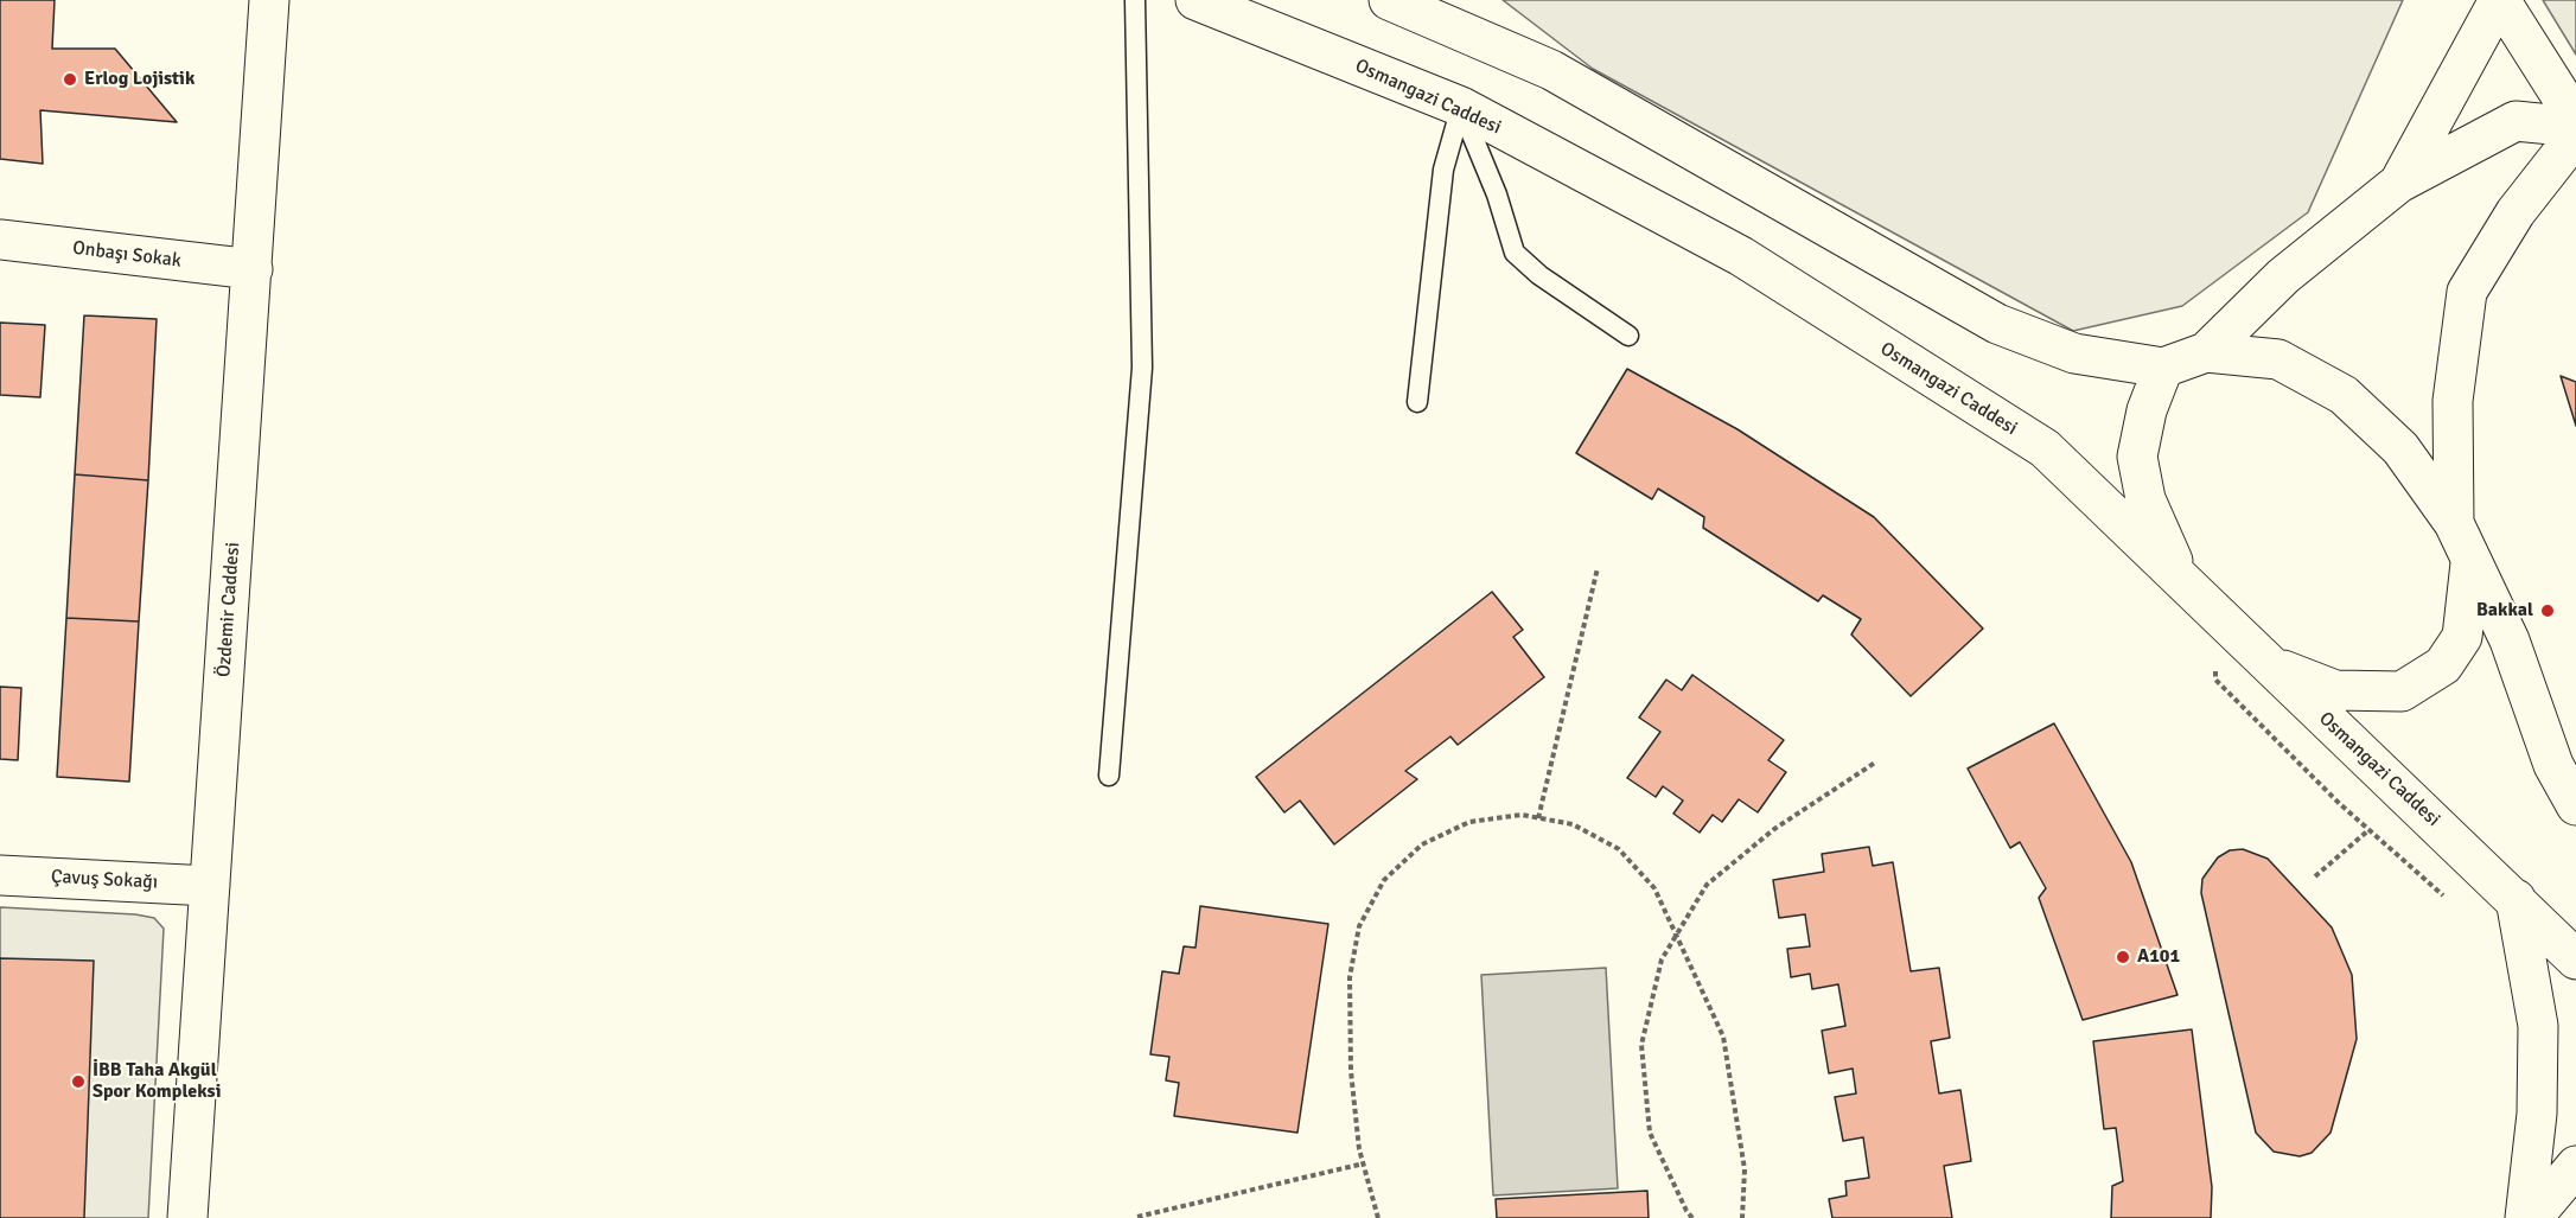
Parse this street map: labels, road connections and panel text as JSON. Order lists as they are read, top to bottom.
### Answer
{
  "streets": {
    "main road": [
      "Osmangazi Caddesi",
      "Onbaşı Sokak",
      "Özdemir Caddesi",
      "Çavuş Sokağı"
    ]
  },
  "crossings": [
    ["Onbaşı Sokak", "Özdemir Caddesi"],
    ["Özdemir Caddesi", "Çavuş Sokağı"]
  ],
  "places": [
    "Erlog Lojistik",
    "Bakkal",
    "A101",
    "İBB Taha Akgül Spor Kompleksi"
  ]
}
